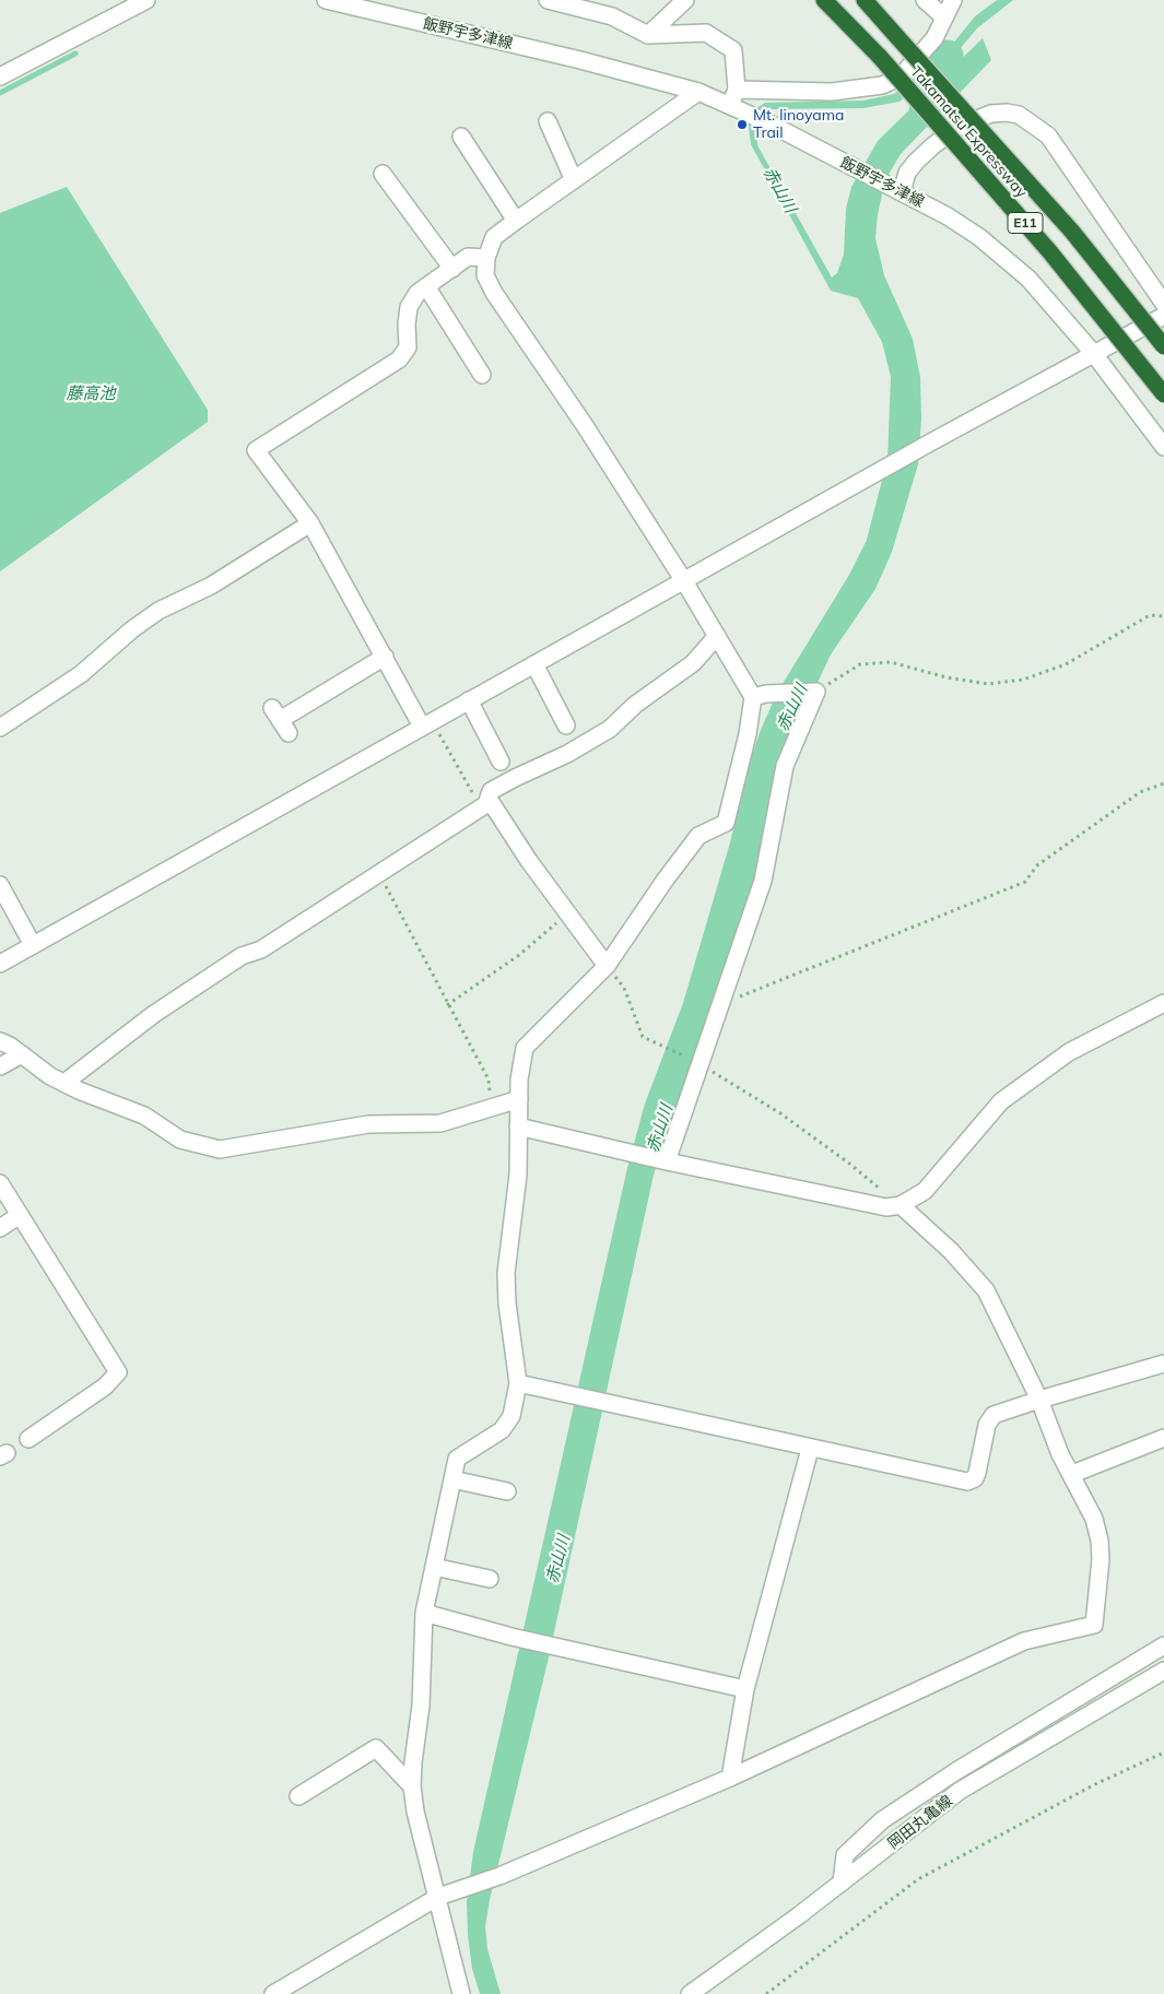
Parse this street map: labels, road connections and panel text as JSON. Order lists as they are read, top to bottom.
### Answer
{
  "streets": {
    "highway": ["Takamatsu Expressway", "E11"],
    "street": ["飯野宇多津線", "岡田丸亀線"]
  },
  "water": ["赤山川", "藤高池"],
  "places": ["Mt. Iinoyama Trail"]
}
